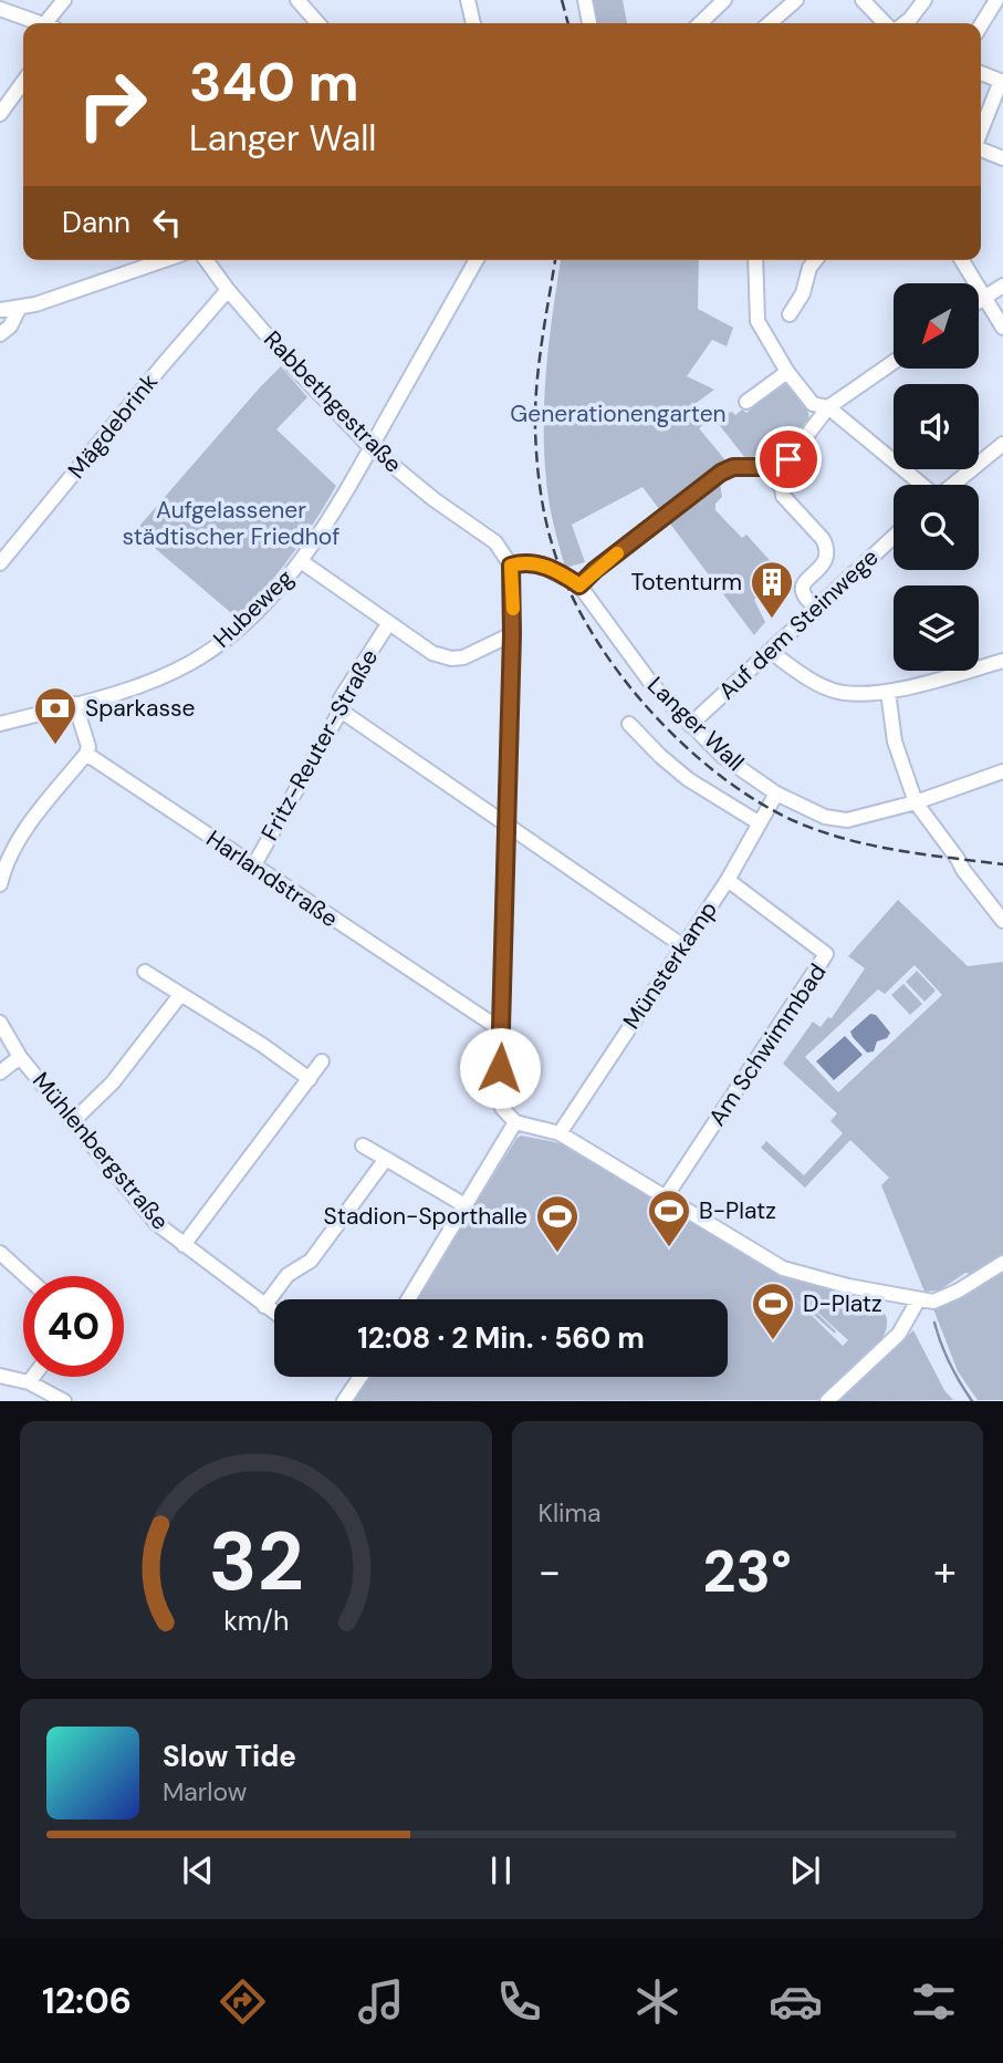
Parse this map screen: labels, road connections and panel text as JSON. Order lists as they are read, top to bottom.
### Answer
{
  "streets": {
    "street": [
      "Rabbethgestraße",
      "Mägdebrink",
      "Hubeweg",
      "Auf dem Steinwege",
      "Langer Wall",
      "Fritz-Reuter-Straße",
      "Harlandstraße",
      "Münsterkamp",
      "Am Schwimmbad",
      "Mühlenbergstraße"
    ]
  },
  "crossings": [
    ["Rabbethgestraße", "Mägdebrink"],
    ["Rabbethgestraße", "Hubeweg"],
    ["Rabbethgestraße", "Langer Wall"],
    ["Auf dem Steinwege", "Langer Wall"],
    ["Langer Wall", "Münsterkamp"],
    ["Fritz-Reuter-Straße", "Harlandstraße"],
    ["Münsterkamp", "Am Schwimmbad"]
  ],
  "parks": ["Generationengarten", "Aufgelassener städtischer Friedhof"],
  "places": {
    "building": ["Totenturm"],
    "bank": ["Sparkasse"],
    "sports": ["B-Platz", "Stadion-Sporthalle", "D-Platz"]
  },
  "north": "bottom left",
  "page": {
    "turn": ["340 m", "Langer Wall"],
    "then": "Dann",
    "limit": "40",
    "trip": "12:08 · 2 Min. · 560 m",
    "tile": "Klima",
    "heat": ["−", "23°", "+"],
    "song": ["Slow Tide", "Marlow"],
    "tabs": "12:06",
    "gauge": ["32", "km/h"]
  }
}
